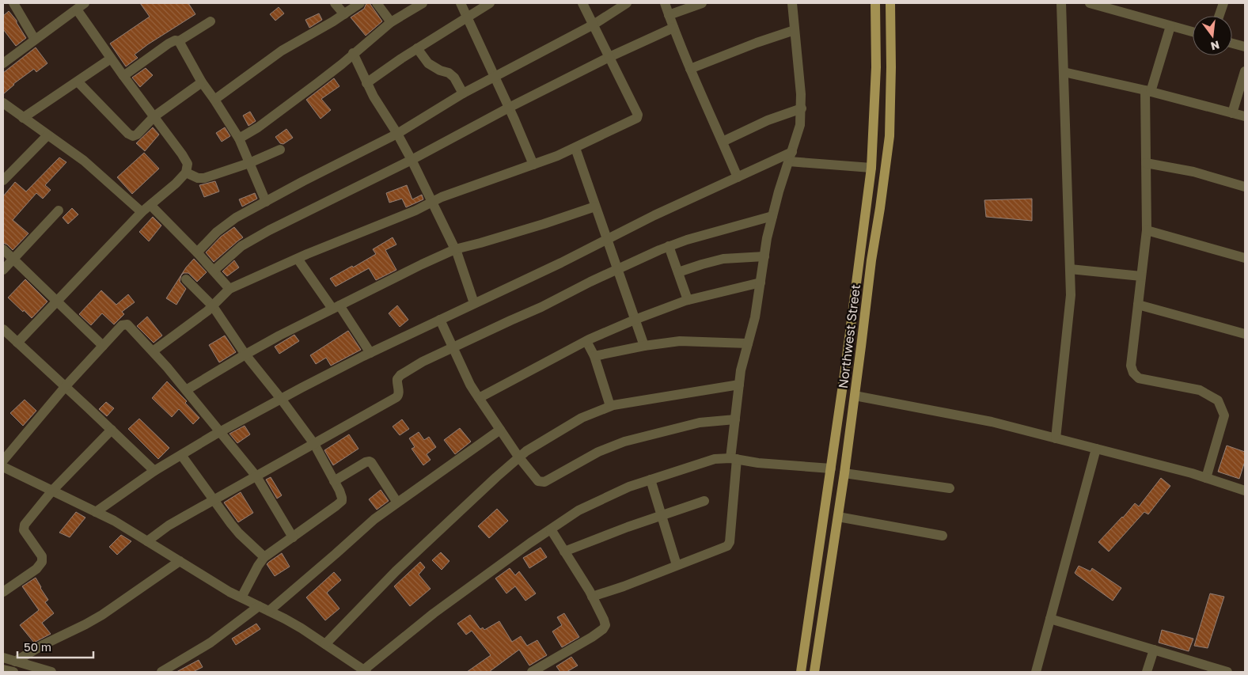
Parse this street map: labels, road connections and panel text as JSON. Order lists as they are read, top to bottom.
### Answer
{
  "streets": {
    "main road": ["Northwest Street"]
  },
  "scale_bar": "50 m",
  "north": "bottom"
}
